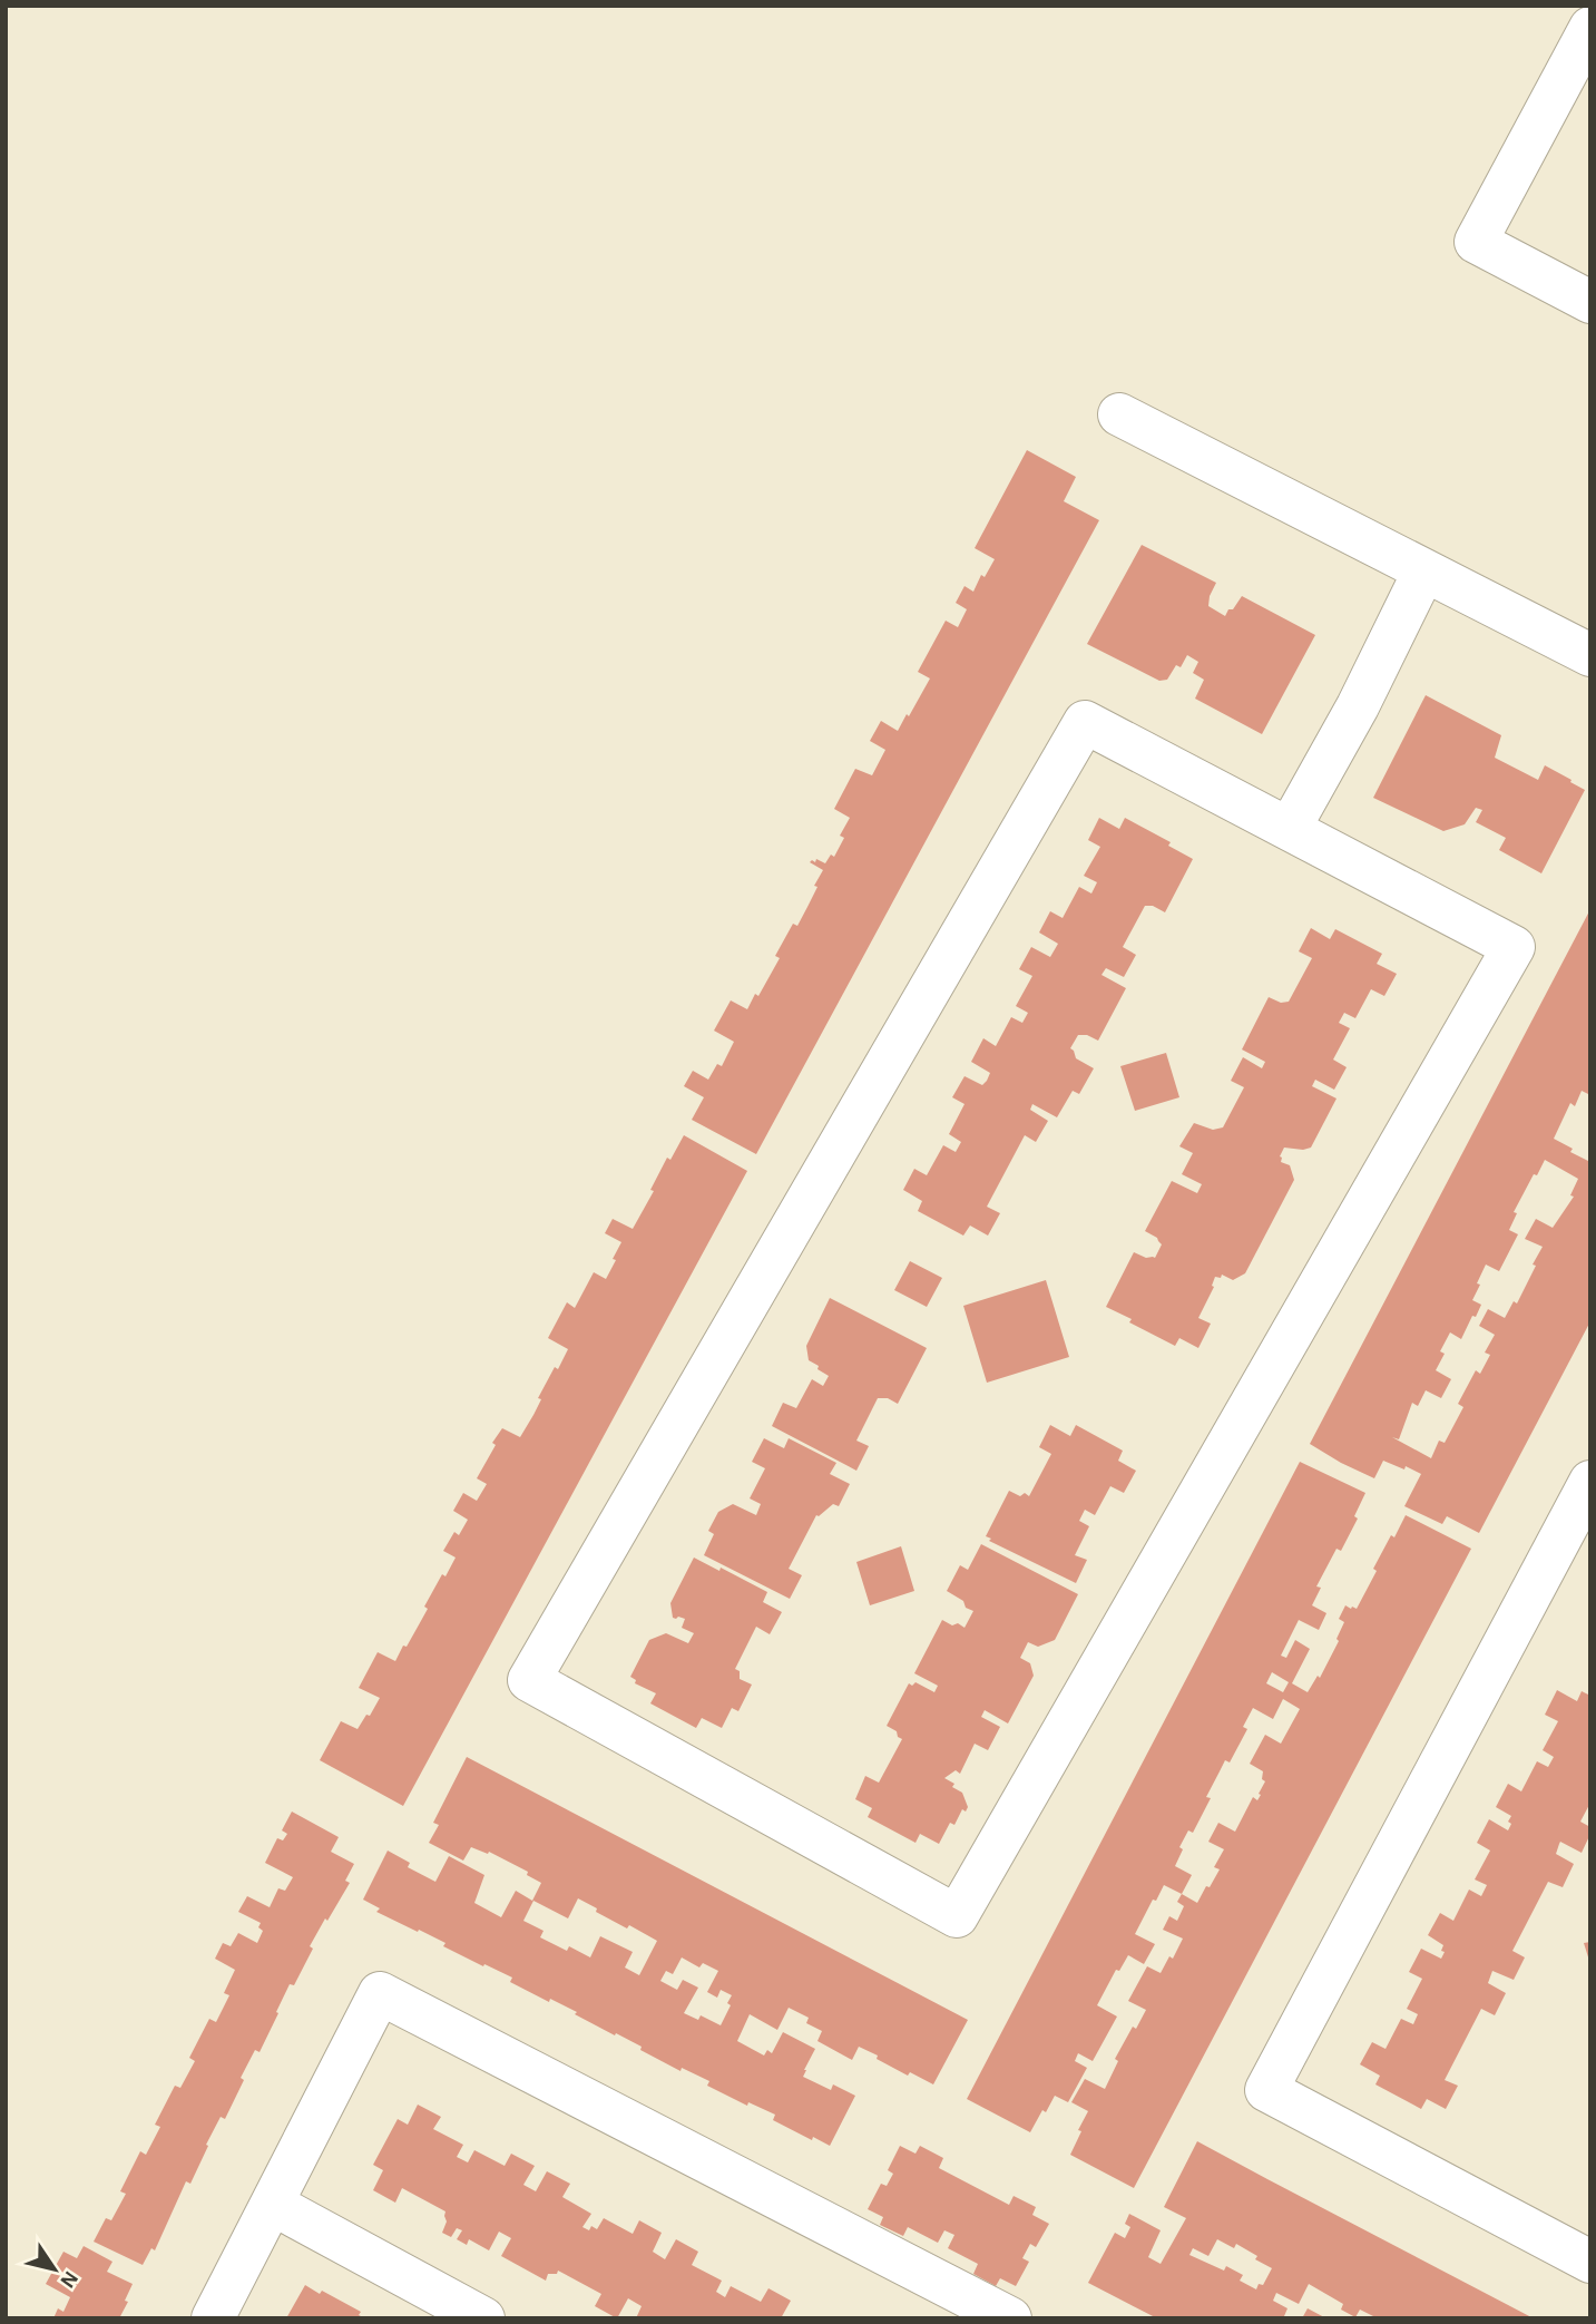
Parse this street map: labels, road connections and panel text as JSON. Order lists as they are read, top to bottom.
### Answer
{
  "north": "bottom right"
}
